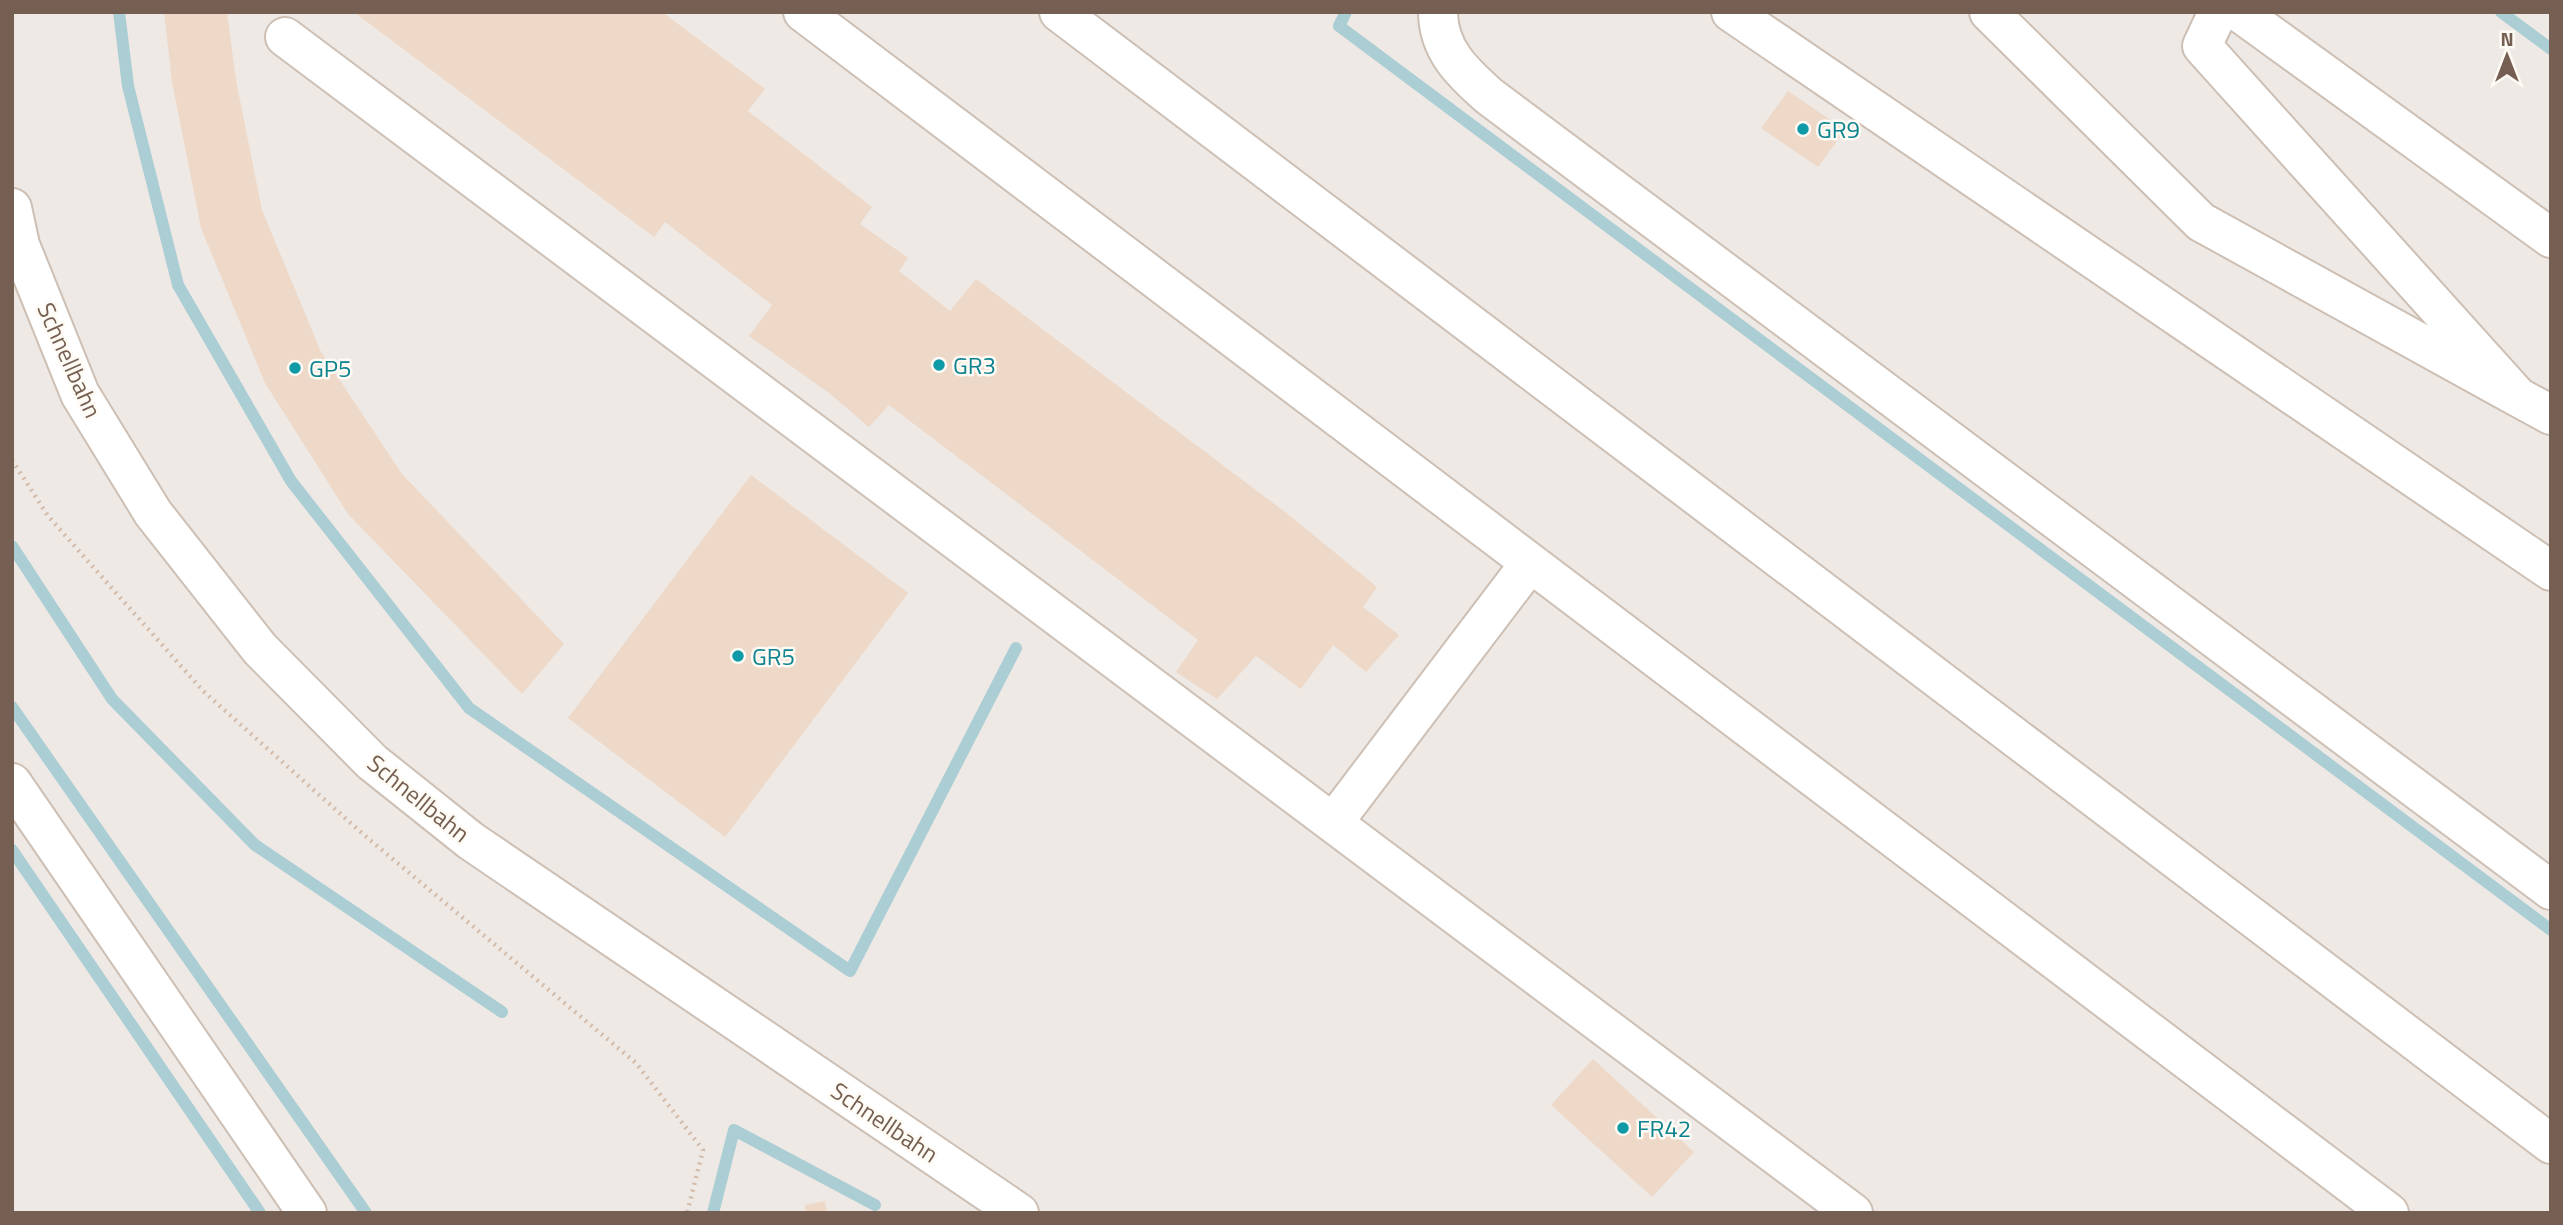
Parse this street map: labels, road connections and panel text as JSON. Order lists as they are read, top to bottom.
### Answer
{
  "streets": {
    "street": ["Schnellbahn"]
  },
  "places": [
    "GR9",
    "GR3",
    "GP5",
    "GR5",
    "FR42"
  ],
  "north": "top"
}
